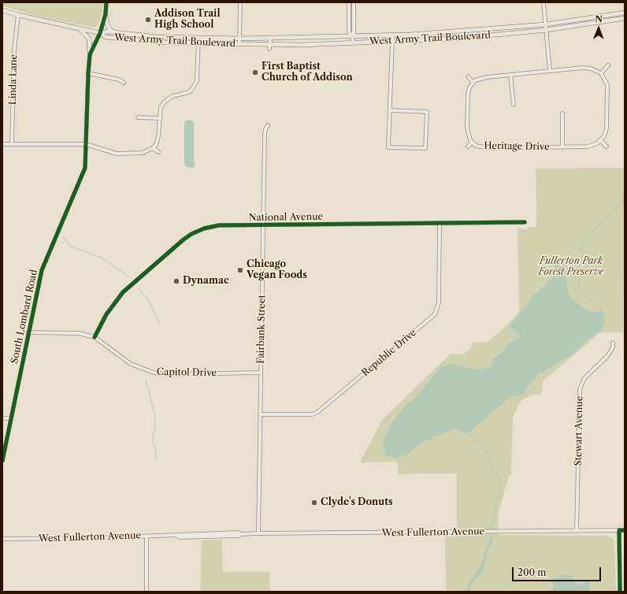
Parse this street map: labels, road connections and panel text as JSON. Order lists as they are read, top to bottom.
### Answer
{
  "streets": {
    "main road": ["West Army Trail Boulevard"],
    "street": [
      "Linda Lane",
      "Heritage Drive",
      "National Avenue",
      "South Lombard Road",
      "Fairbank Street",
      "Republic Drive",
      "Capitol Drive",
      "Stewart Avenue",
      "West Fullerton Avenue"
    ]
  },
  "crossings": [
    ["West Army Trail Boulevard", "South Lombard Road"],
    ["National Avenue", "Fairbank Street"],
    ["National Avenue", "Republic Drive"],
    ["National Avenue", "Capitol Drive"],
    ["South Lombard Road", "Capitol Drive"],
    ["Fairbank Street", "Republic Drive"],
    ["Fairbank Street", "Capitol Drive"],
    ["Fairbank Street", "West Fullerton Avenue"],
    ["Stewart Avenue", "West Fullerton Avenue"]
  ],
  "parks": ["Fullerton Park Forest Preserve"],
  "places": [
    "Addison Trail High School",
    "First Baptist Church of Addison",
    "Chicago Vegan Foods",
    "Dynamac",
    "Clyde's Donuts"
  ],
  "scale_bar": "200 m",
  "north": "top"
}
